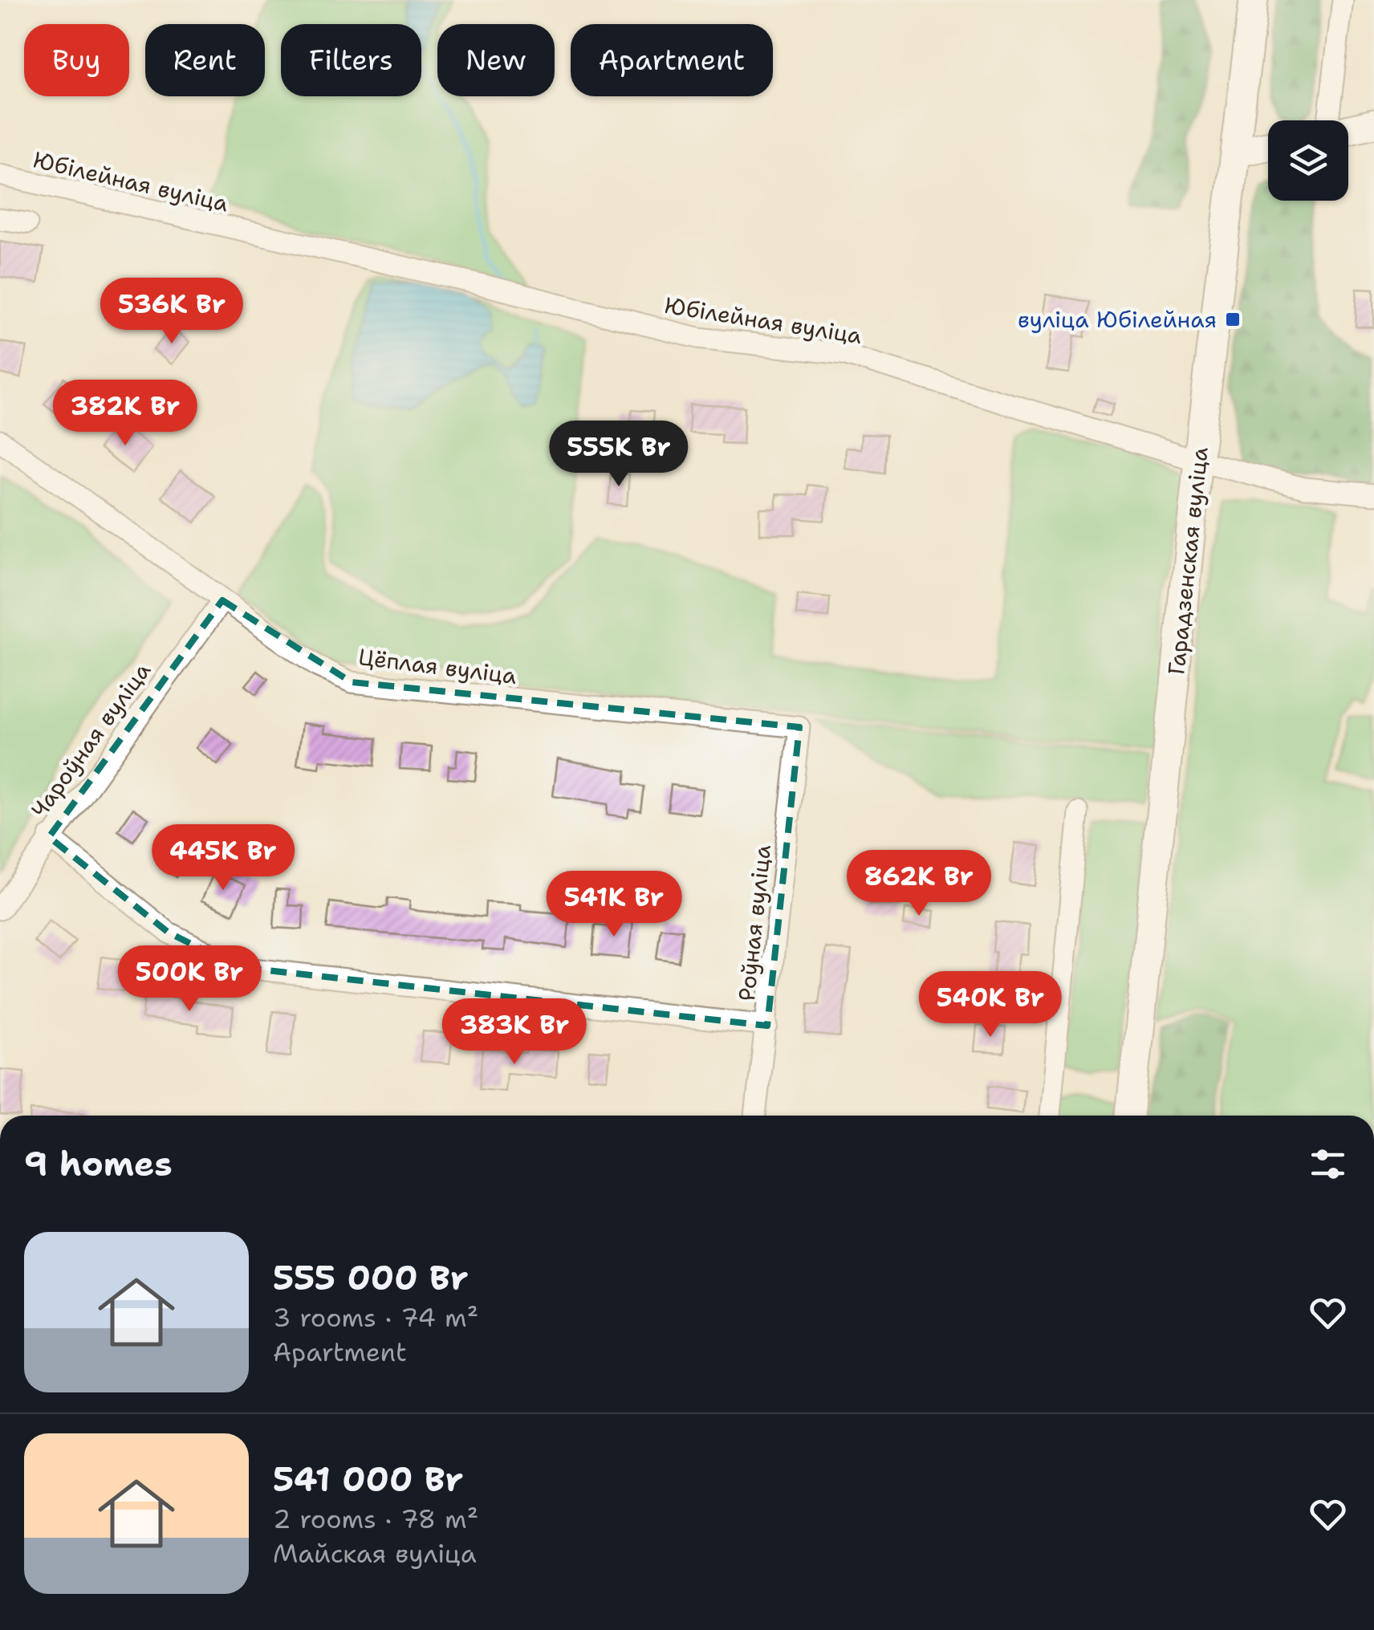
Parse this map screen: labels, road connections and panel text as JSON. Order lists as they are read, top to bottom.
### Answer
{
  "streets": {
    "main road": ["Гарадзенская вуліца"],
    "street": [
      "Юбілейная вуліца",
      "Цёплая вуліца",
      "Чароўная вуліца",
      "Роўная вуліца"
    ]
  },
  "crossings": [
    ["Юбілейная вуліца", "Гарадзенская вуліца"],
    ["Цёплая вуліца", "Чароўная вуліца"],
    ["Цёплая вуліца", "Роўная вуліца"]
  ],
  "places": {
    "transit": ["вуліца Юбілейная"]
  },
  "page": {
    "chip": [
      "Buy",
      "Rent",
      "Filters",
      "New",
      "Apartment"
    ],
    "price": [
      "536K Br",
      "382K Br",
      "555K Br",
      "445K Br",
      "862K Br",
      "541K Br",
      "500K Br",
      "540K Br",
      "383K Br"
    ],
    "heading": "9 homes",
    "list": [
      {
        "name": "555 000 Br",
        "note": "3 rooms · 74 m² · Apartment"
      },
      {
        "name": "541 000 Br",
        "note": "2 rooms · 78 m² · Майская вуліца"
      }
    ]
  }
}
